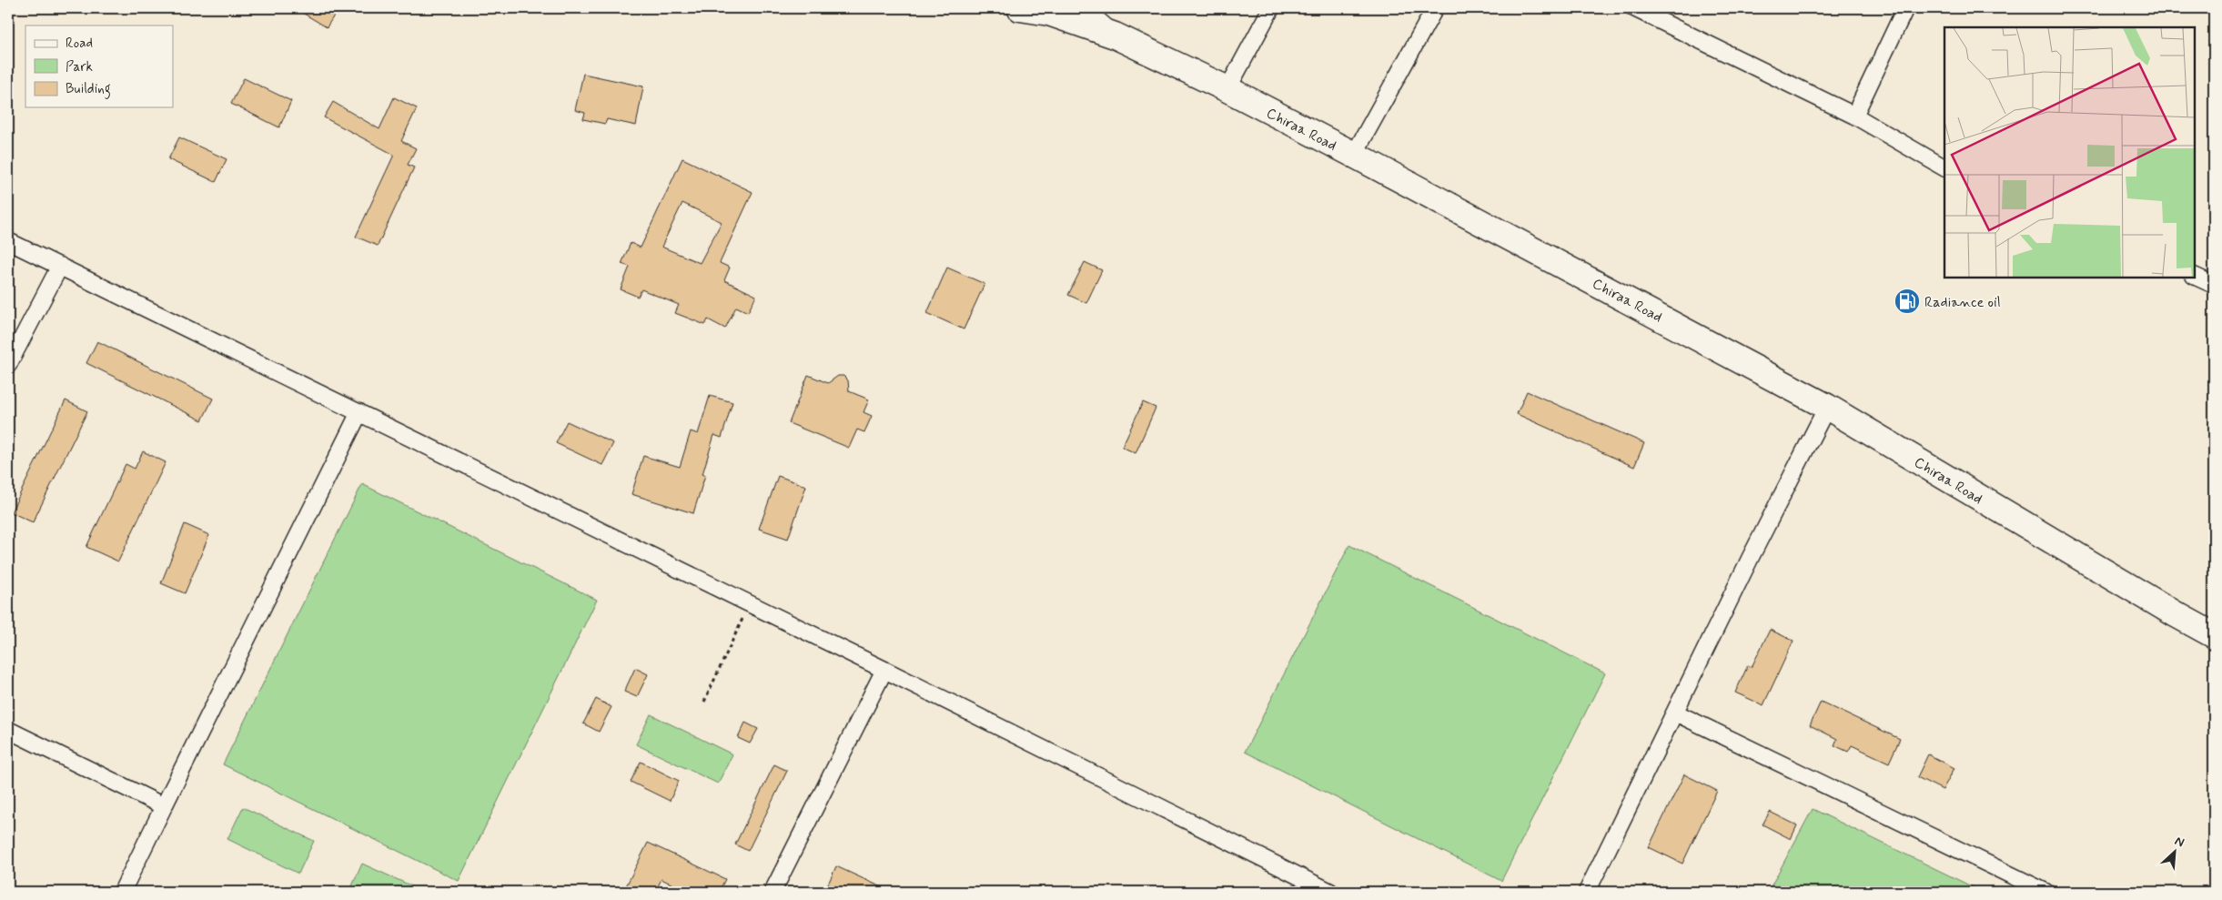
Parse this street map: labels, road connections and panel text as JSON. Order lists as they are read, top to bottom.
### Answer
{
  "streets": {
    "highway": ["Chiraa Road"]
  },
  "places": {
    "fuel station": ["Radiance oil"]
  },
  "legend": ["Road", "Park", "Building"],
  "north": "top right"
}
